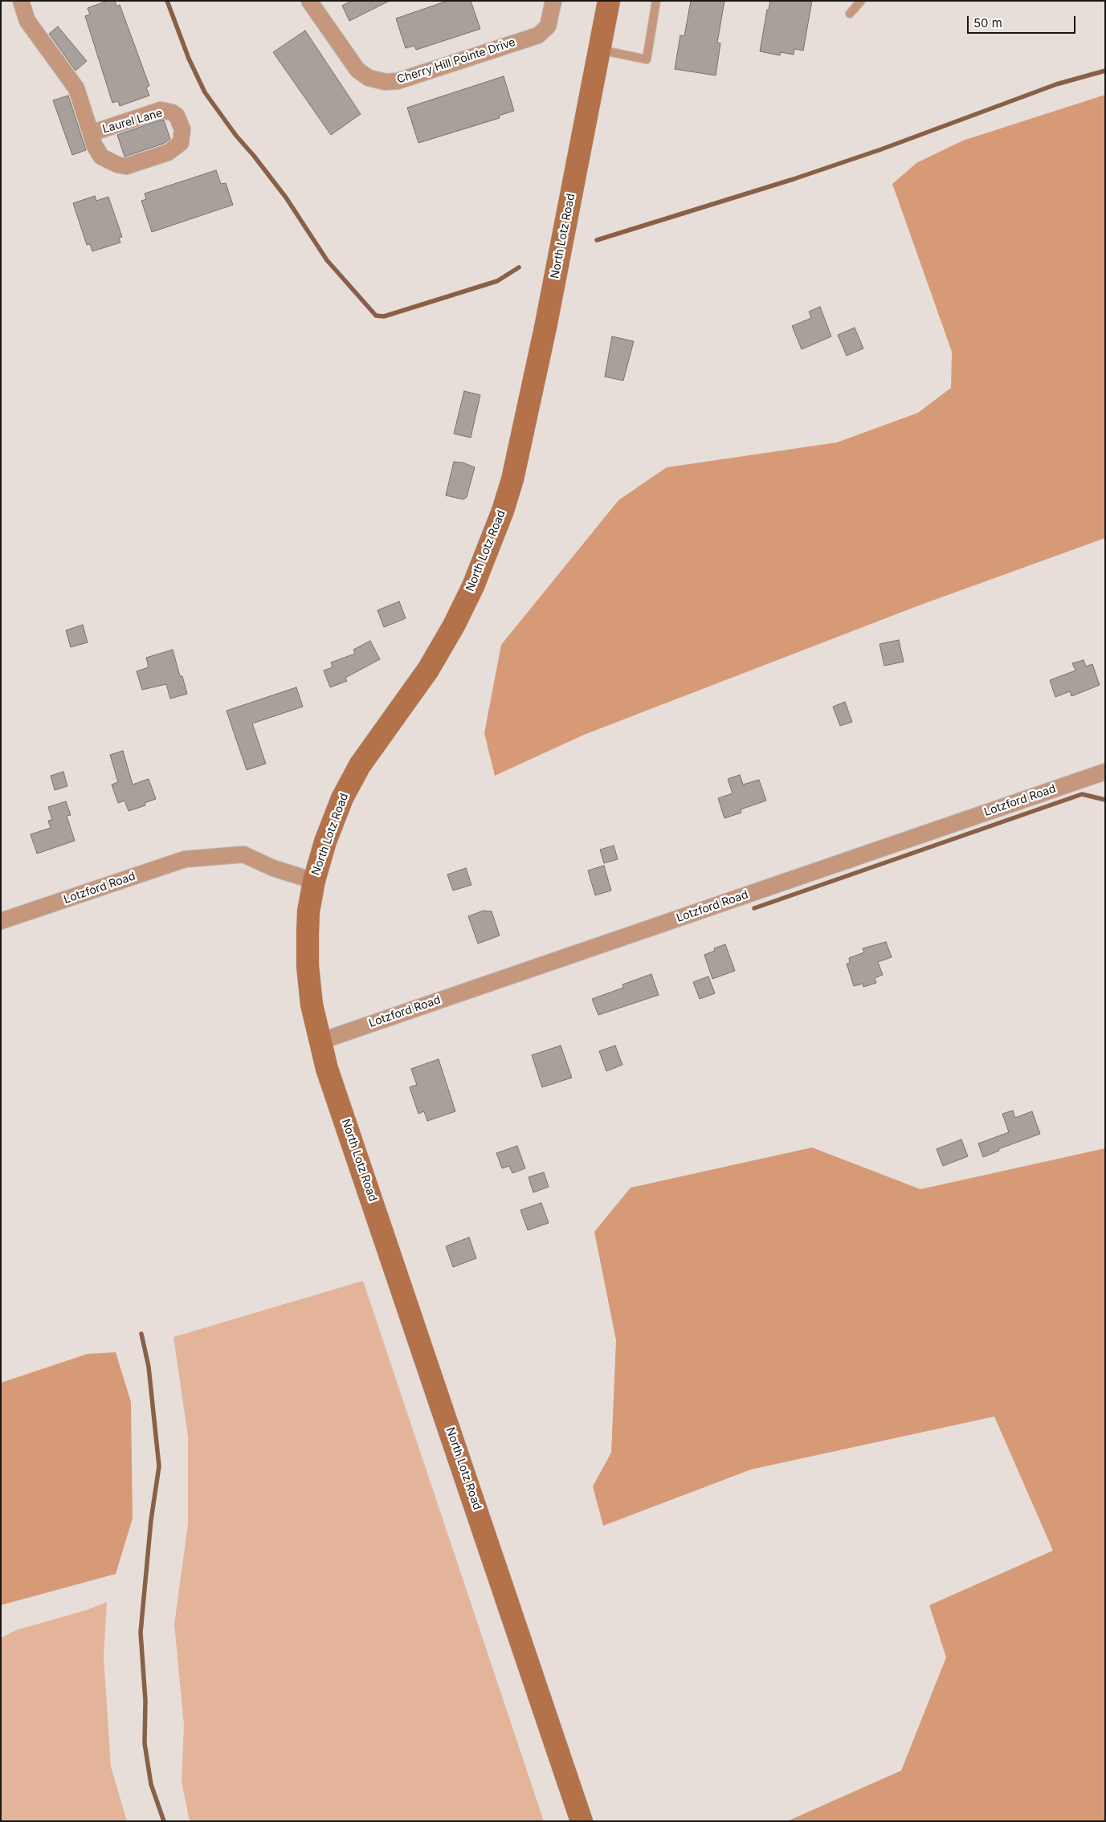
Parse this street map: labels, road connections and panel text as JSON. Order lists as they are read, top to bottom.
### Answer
{
  "streets": {
    "street": [
      "Cherry Hill Pointe Drive",
      "Laurel Lane",
      "North Lotz Road",
      "Lotzford Road"
    ]
  },
  "crossings": [
    ["North Lotz Road", "Lotzford Road"]
  ],
  "scale_bar": "50 m"
}
